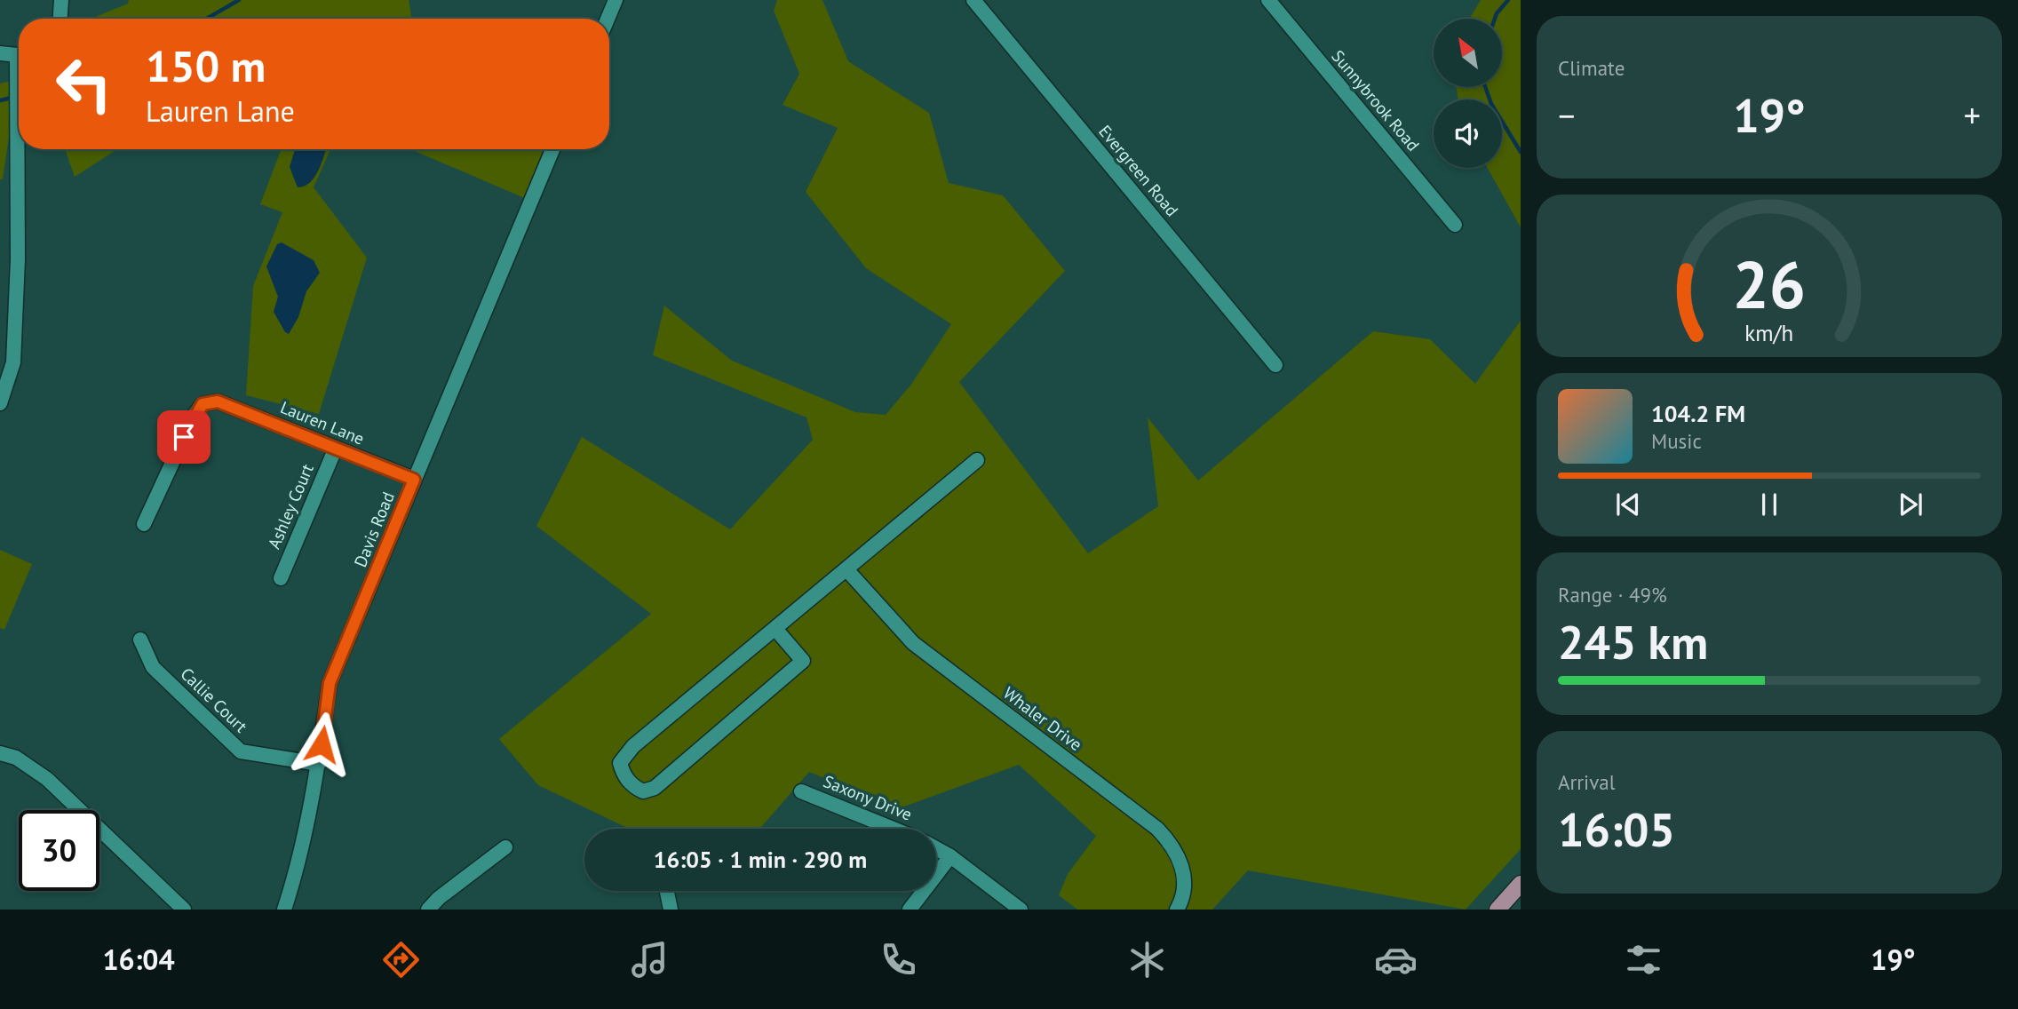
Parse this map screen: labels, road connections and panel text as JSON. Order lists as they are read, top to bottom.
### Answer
{
  "streets": {
    "street": [
      "Sunnybrook Road",
      "Evergreen Road",
      "Lauren Lane",
      "Ashley Court",
      "Davis Road",
      "Callie Court",
      "Whaler Drive",
      "Saxony Drive"
    ]
  },
  "crossings": [
    ["Lauren Lane", "Ashley Court"],
    ["Lauren Lane", "Davis Road"],
    ["Davis Road", "Callie Court"]
  ],
  "north": "top left",
  "page": {
    "tile": [
      "Climate",
      ["Range · 49%", "245 km"],
      ["Arrival", "16:05"]
    ],
    "turn": ["150 m", "Lauren Lane"],
    "heat": ["−", "19°", "+"],
    "song": ["104.2 FM", "Music"],
    "limit": "30",
    "trip": "16:05 · 1 min · 290 m",
    "tabs": ["16:04", "19°"],
    "gauge": ["26", "km/h"]
  }
}
